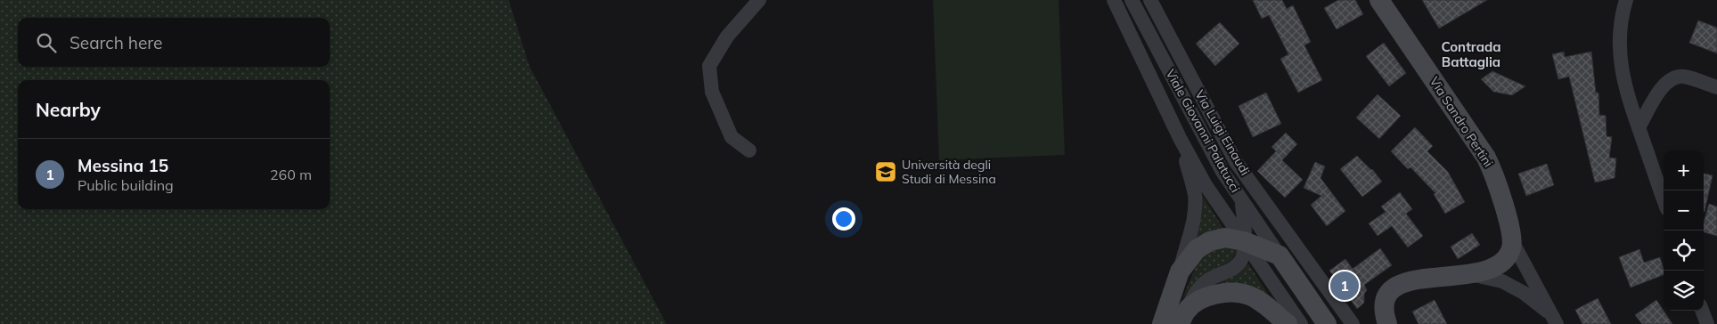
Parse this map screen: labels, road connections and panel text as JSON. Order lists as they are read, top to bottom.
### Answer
{
  "streets": {
    "street": ["Via Sandro Pertini", "Viale Giovanni Palatucci", "Via Luigi Einaudi"]
  },
  "districts": ["Contrada Battaglia"],
  "places": {
    "school or university": ["Università degli Studi di Messina"]
  },
  "page": {
    "search": "Search here",
    "heading": "Nearby",
    "list": [
      {
        "mark": "1",
        "name": "Messina 15",
        "note": "Public building",
        "value": "260 m"
      }
    ],
    "map_buttons": ["+", "−"],
    "pins": "1"
  }
}
